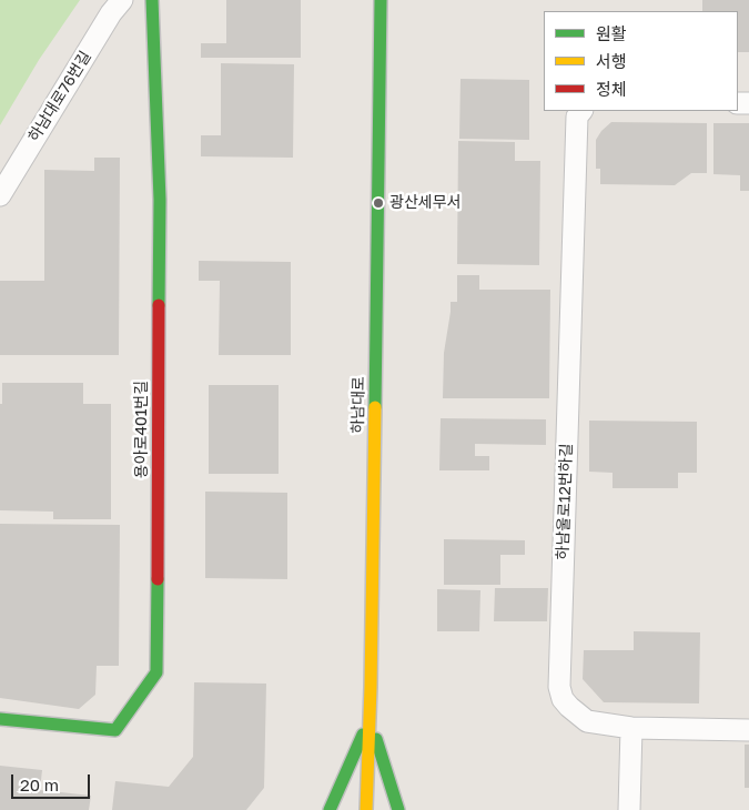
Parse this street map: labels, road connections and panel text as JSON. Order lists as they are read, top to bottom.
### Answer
{
  "streets": {
    "main road": ["하남대로", "용아로401번길"],
    "street": ["하남대로76번길", "하남울로12번하길"]
  },
  "places": ["광산세무서"],
  "legend": ["원활", "서행", "정체"],
  "scale_bar": "20 m"
}
